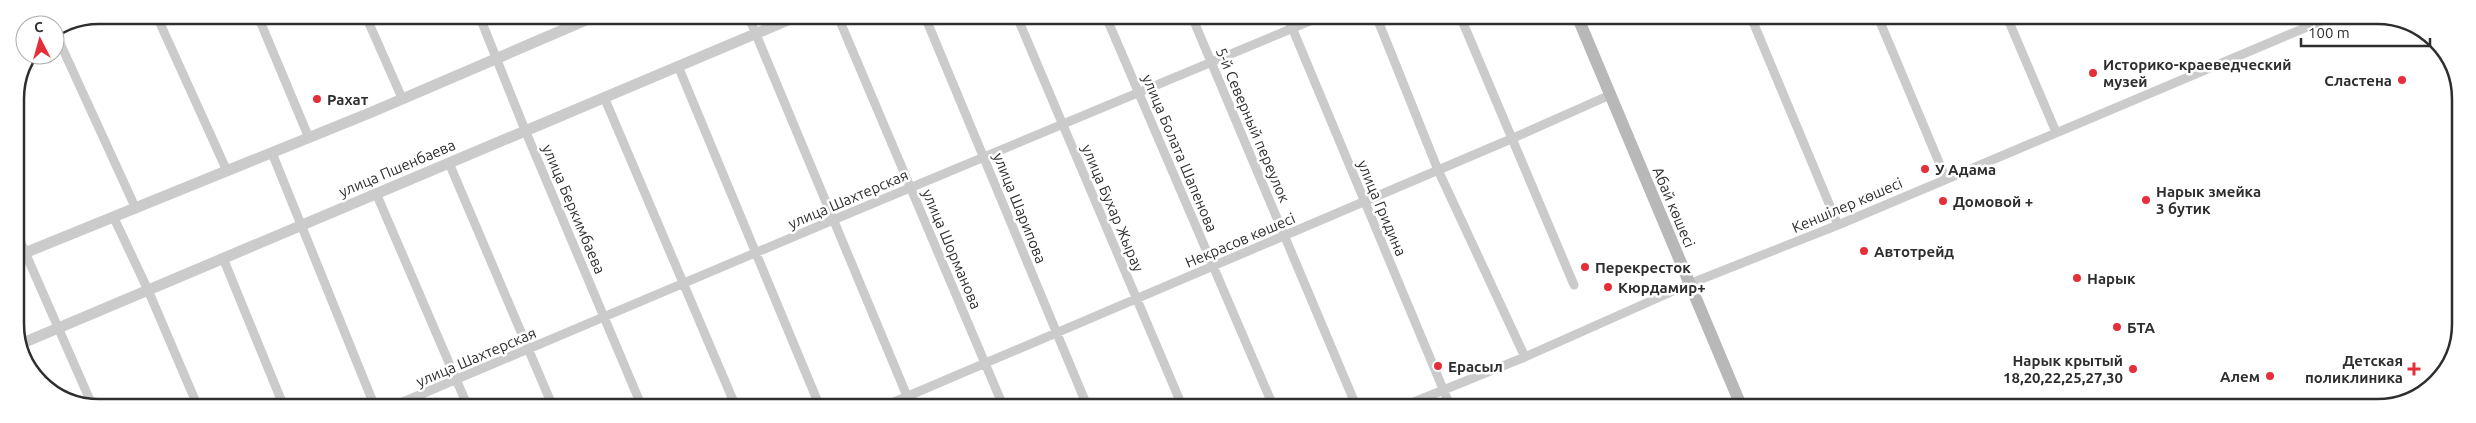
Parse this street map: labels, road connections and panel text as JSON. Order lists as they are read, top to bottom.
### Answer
{
  "streets": {
    "main road": ["Абай көшесі"],
    "street": [
      "5-й Северный переулок",
      "улица Болата Шапенова",
      "улица Пшенбаева",
      "улица Шахтерская",
      "Кеншілер көшесі",
      "улица Шарипова",
      "улица Бухар Жырау",
      "улица Гридина",
      "улица Беркимбаева",
      "Некрасов көшесі",
      "улица Шорманова"
    ]
  },
  "crossings": [
    ["5-й Северный переулок", "улица Шахтерская"],
    ["5-й Северный переулок", "Некрасов көшесі"],
    ["улица Болата Шапенова", "улица Шахтерская"],
    ["улица Болата Шапенова", "Некрасов көшесі"],
    ["улица Пшенбаева", "улица Беркимбаева"],
    ["улица Шахтерская", "улица Шарипова"],
    ["улица Шахтерская", "улица Бухар Жырау"],
    ["улица Шахтерская", "улица Гридина"],
    ["улица Шахтерская", "улица Беркимбаева"],
    ["улица Шахтерская", "улица Шорманова"],
    ["Кеншілер көшесі", "Абай көшесі"],
    ["Кеншілер көшесі", "улица Гридина"],
    ["Абай көшесі", "Некрасов көшесі"],
    ["улица Шарипова", "Некрасов көшесі"],
    ["улица Бухар Жырау", "Некрасов көшесі"],
    ["улица Гридина", "Некрасов көшесі"],
    ["Некрасов көшесі", "улица Шорманова"]
  ],
  "places": {
    "other": [
      "Историко-краеведческий музей",
      "Сластена",
      "Рахат",
      "У Адама",
      "Нарык змейка 3 бутик",
      "Домовой +",
      "Автотрейд",
      "Перекресток",
      "Нарык",
      "Кюрдамир+",
      "БТА",
      "Ерасыл",
      "Нарык крытый 18,20,22,25,27,30",
      "Алем"
    ],
    "health": ["Детская поликлиника"]
  },
  "scale_bar": "100 m",
  "north": "top"
}
